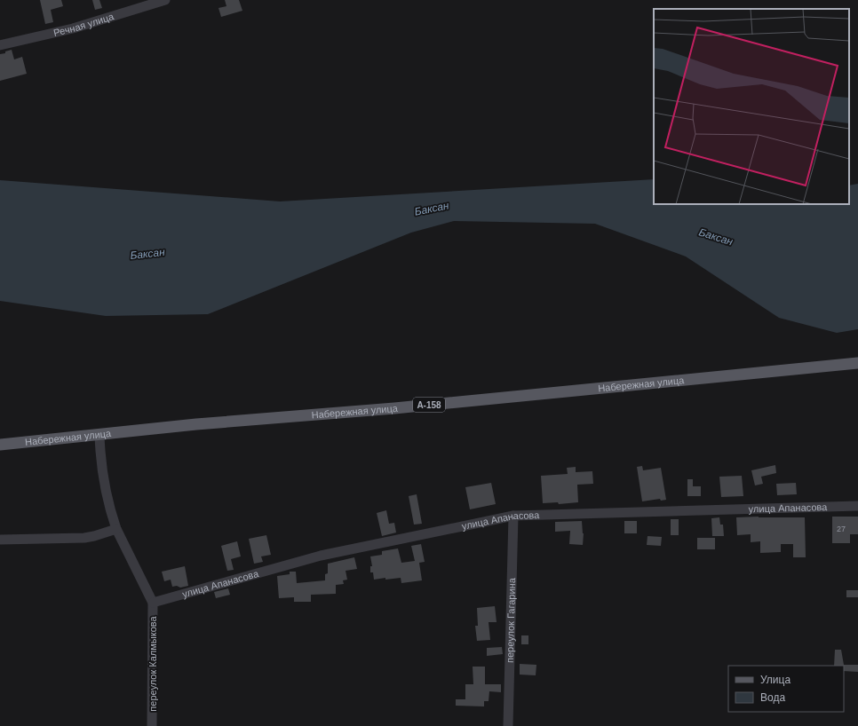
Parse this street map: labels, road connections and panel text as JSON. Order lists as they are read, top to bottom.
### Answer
{
  "streets": {
    "main road": ["Набережная улица", "А-158"],
    "street": [
      "Речная улица",
      "улица Апанасова",
      "переулок Гагарина",
      "переулок Калмыкова"
    ]
  },
  "crossings": [
    ["улица Апанасова", "переулок Гагарина"],
    ["улица Апанасова", "переулок Калмыкова"]
  ],
  "water": ["Баксан"],
  "house_numbers": ["27"],
  "legend": ["Улица", "Вода"]
}
